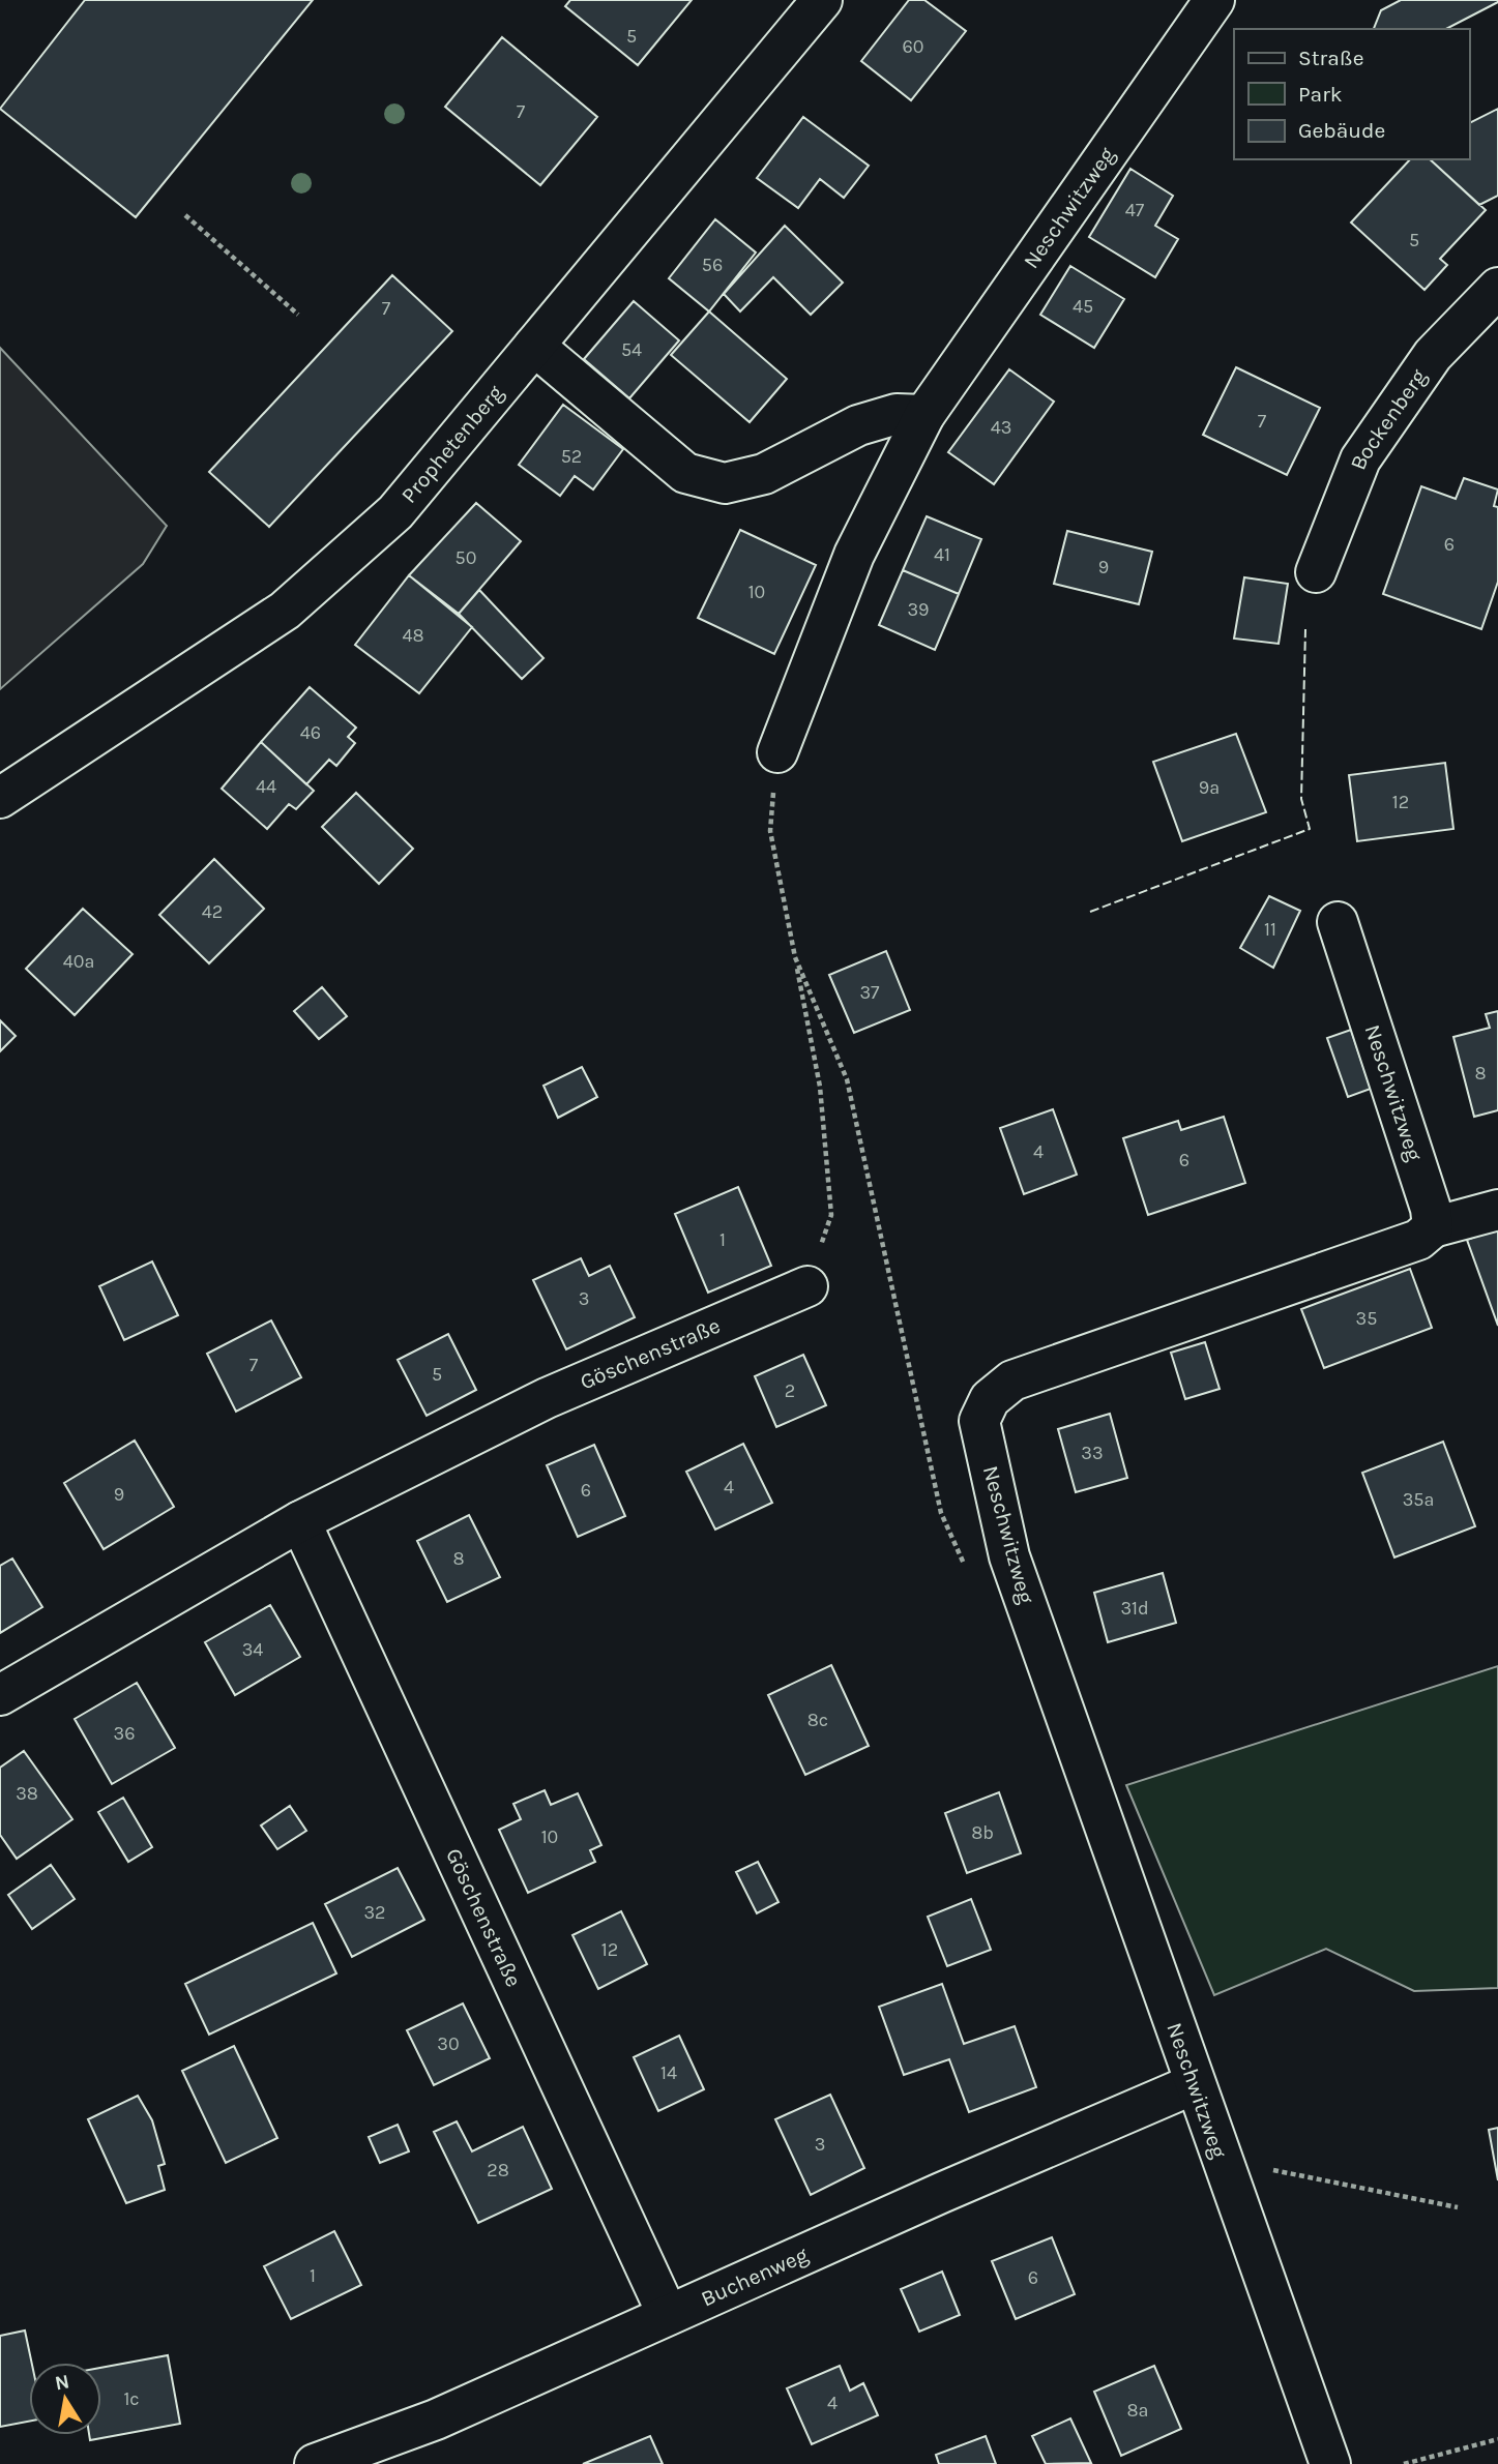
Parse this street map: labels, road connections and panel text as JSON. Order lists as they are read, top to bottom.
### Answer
{
  "streets": {
    "street": [
      "Neschwitzweg",
      "Bockenberg",
      "Prophetenberg",
      "Göschenstraße",
      "Buchenweg"
    ]
  },
  "crossings": [
    ["Neschwitzweg", "Buchenweg"],
    ["Göschenstraße", "Buchenweg"]
  ],
  "house_numbers": [
    "5",
    "60",
    "7",
    "47",
    "5",
    "56",
    "45",
    "7",
    "54",
    "7",
    "43",
    "52",
    "6",
    "41",
    "50",
    "9",
    "10",
    "39",
    "48",
    "46",
    "44",
    "9a",
    "12",
    "42",
    "11",
    "40a",
    "37",
    "8",
    "4",
    "6",
    "1",
    "3",
    "35",
    "7",
    "5",
    "2",
    "33",
    "4",
    "6",
    "9",
    "35a",
    "8",
    "31d",
    "34",
    "8c",
    "36",
    "38",
    "8b",
    "10",
    "32",
    "12",
    "30",
    "14",
    "3",
    "28",
    "1",
    "6",
    "1c",
    "4",
    "8a"
  ],
  "legend": ["Straße", "Park", "Gebäude"],
  "north": "top"
}
